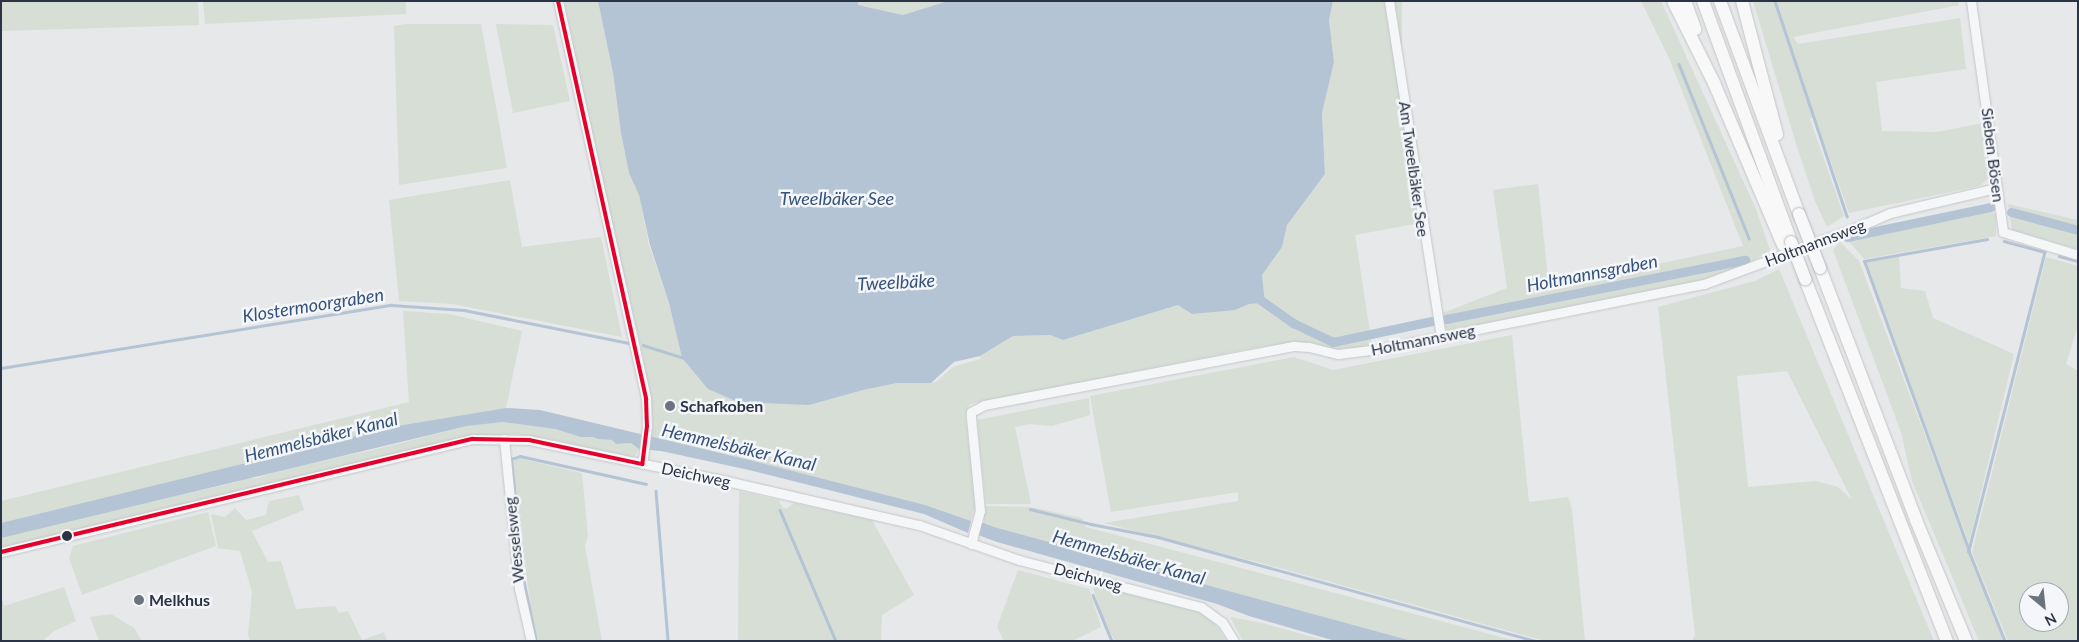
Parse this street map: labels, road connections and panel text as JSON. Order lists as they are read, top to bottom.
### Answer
{
  "streets": {
    "street": [
      "Sieben Bösen",
      "Am Tweelbäker See",
      "Holtmannsweg",
      "Deichweg",
      "Wesselsweg"
    ]
  },
  "crossings": [
    ["Sieben Bösen", "Holtmannsweg"],
    ["Am Tweelbäker See", "Holtmannsweg"],
    ["Holtmannsweg", "Deichweg"],
    ["Deichweg", "Wesselsweg"]
  ],
  "water": [
    "Tweelbäker See",
    "Holtmannsgraben",
    "Tweelbäke",
    "Klostermoorgraben",
    "Hemmelsbäker Kanal"
  ],
  "places": ["Schafkoben", "Melkhus"],
  "north": "bottom right"
}
